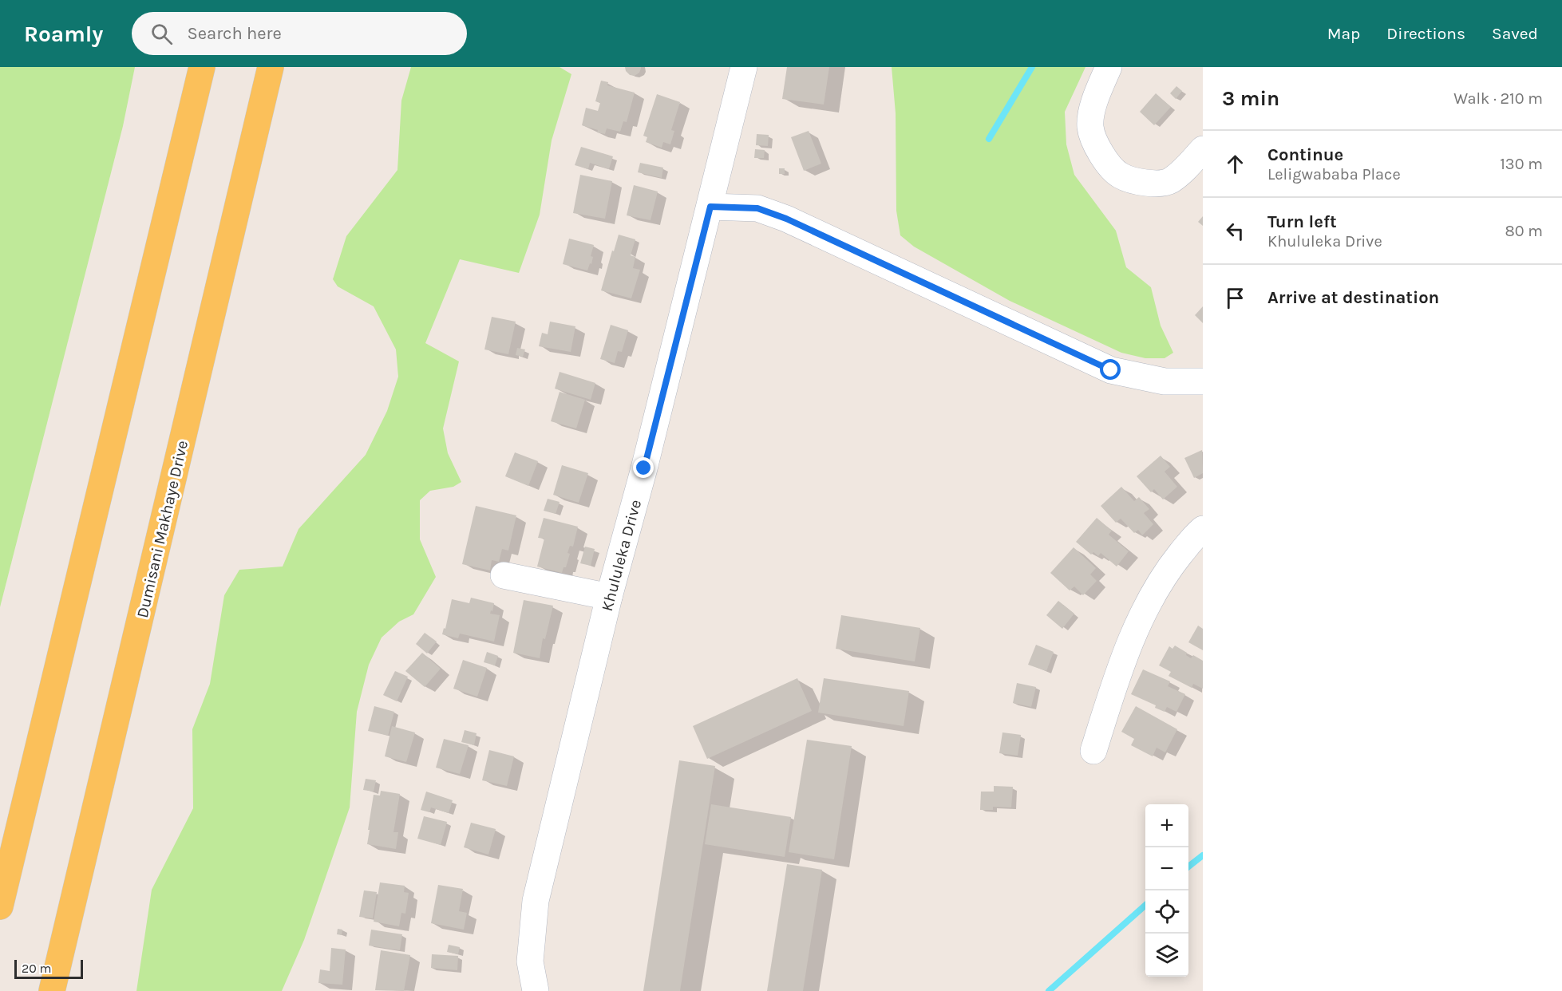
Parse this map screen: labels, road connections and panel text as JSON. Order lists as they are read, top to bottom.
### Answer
{
  "streets": {
    "main road": ["Dumisani Makhaye Drive"],
    "street": ["Khululeka Drive"]
  },
  "scale_bar": "20 m",
  "page": {
    "header": "Roamly",
    "search": "Search here",
    "nav": ["Map", "Directions", "Saved"],
    "heading": ["3 min", "Walk · 210 m"],
    "list": [
      ["Continue", "Leligwababa Place", "130 m"],
      ["Turn left", "Khululeka Drive", "80 m"],
      "Arrive at destination"
    ],
    "map_buttons": ["+", "−"],
    "scale": "20 m"
  }
}
